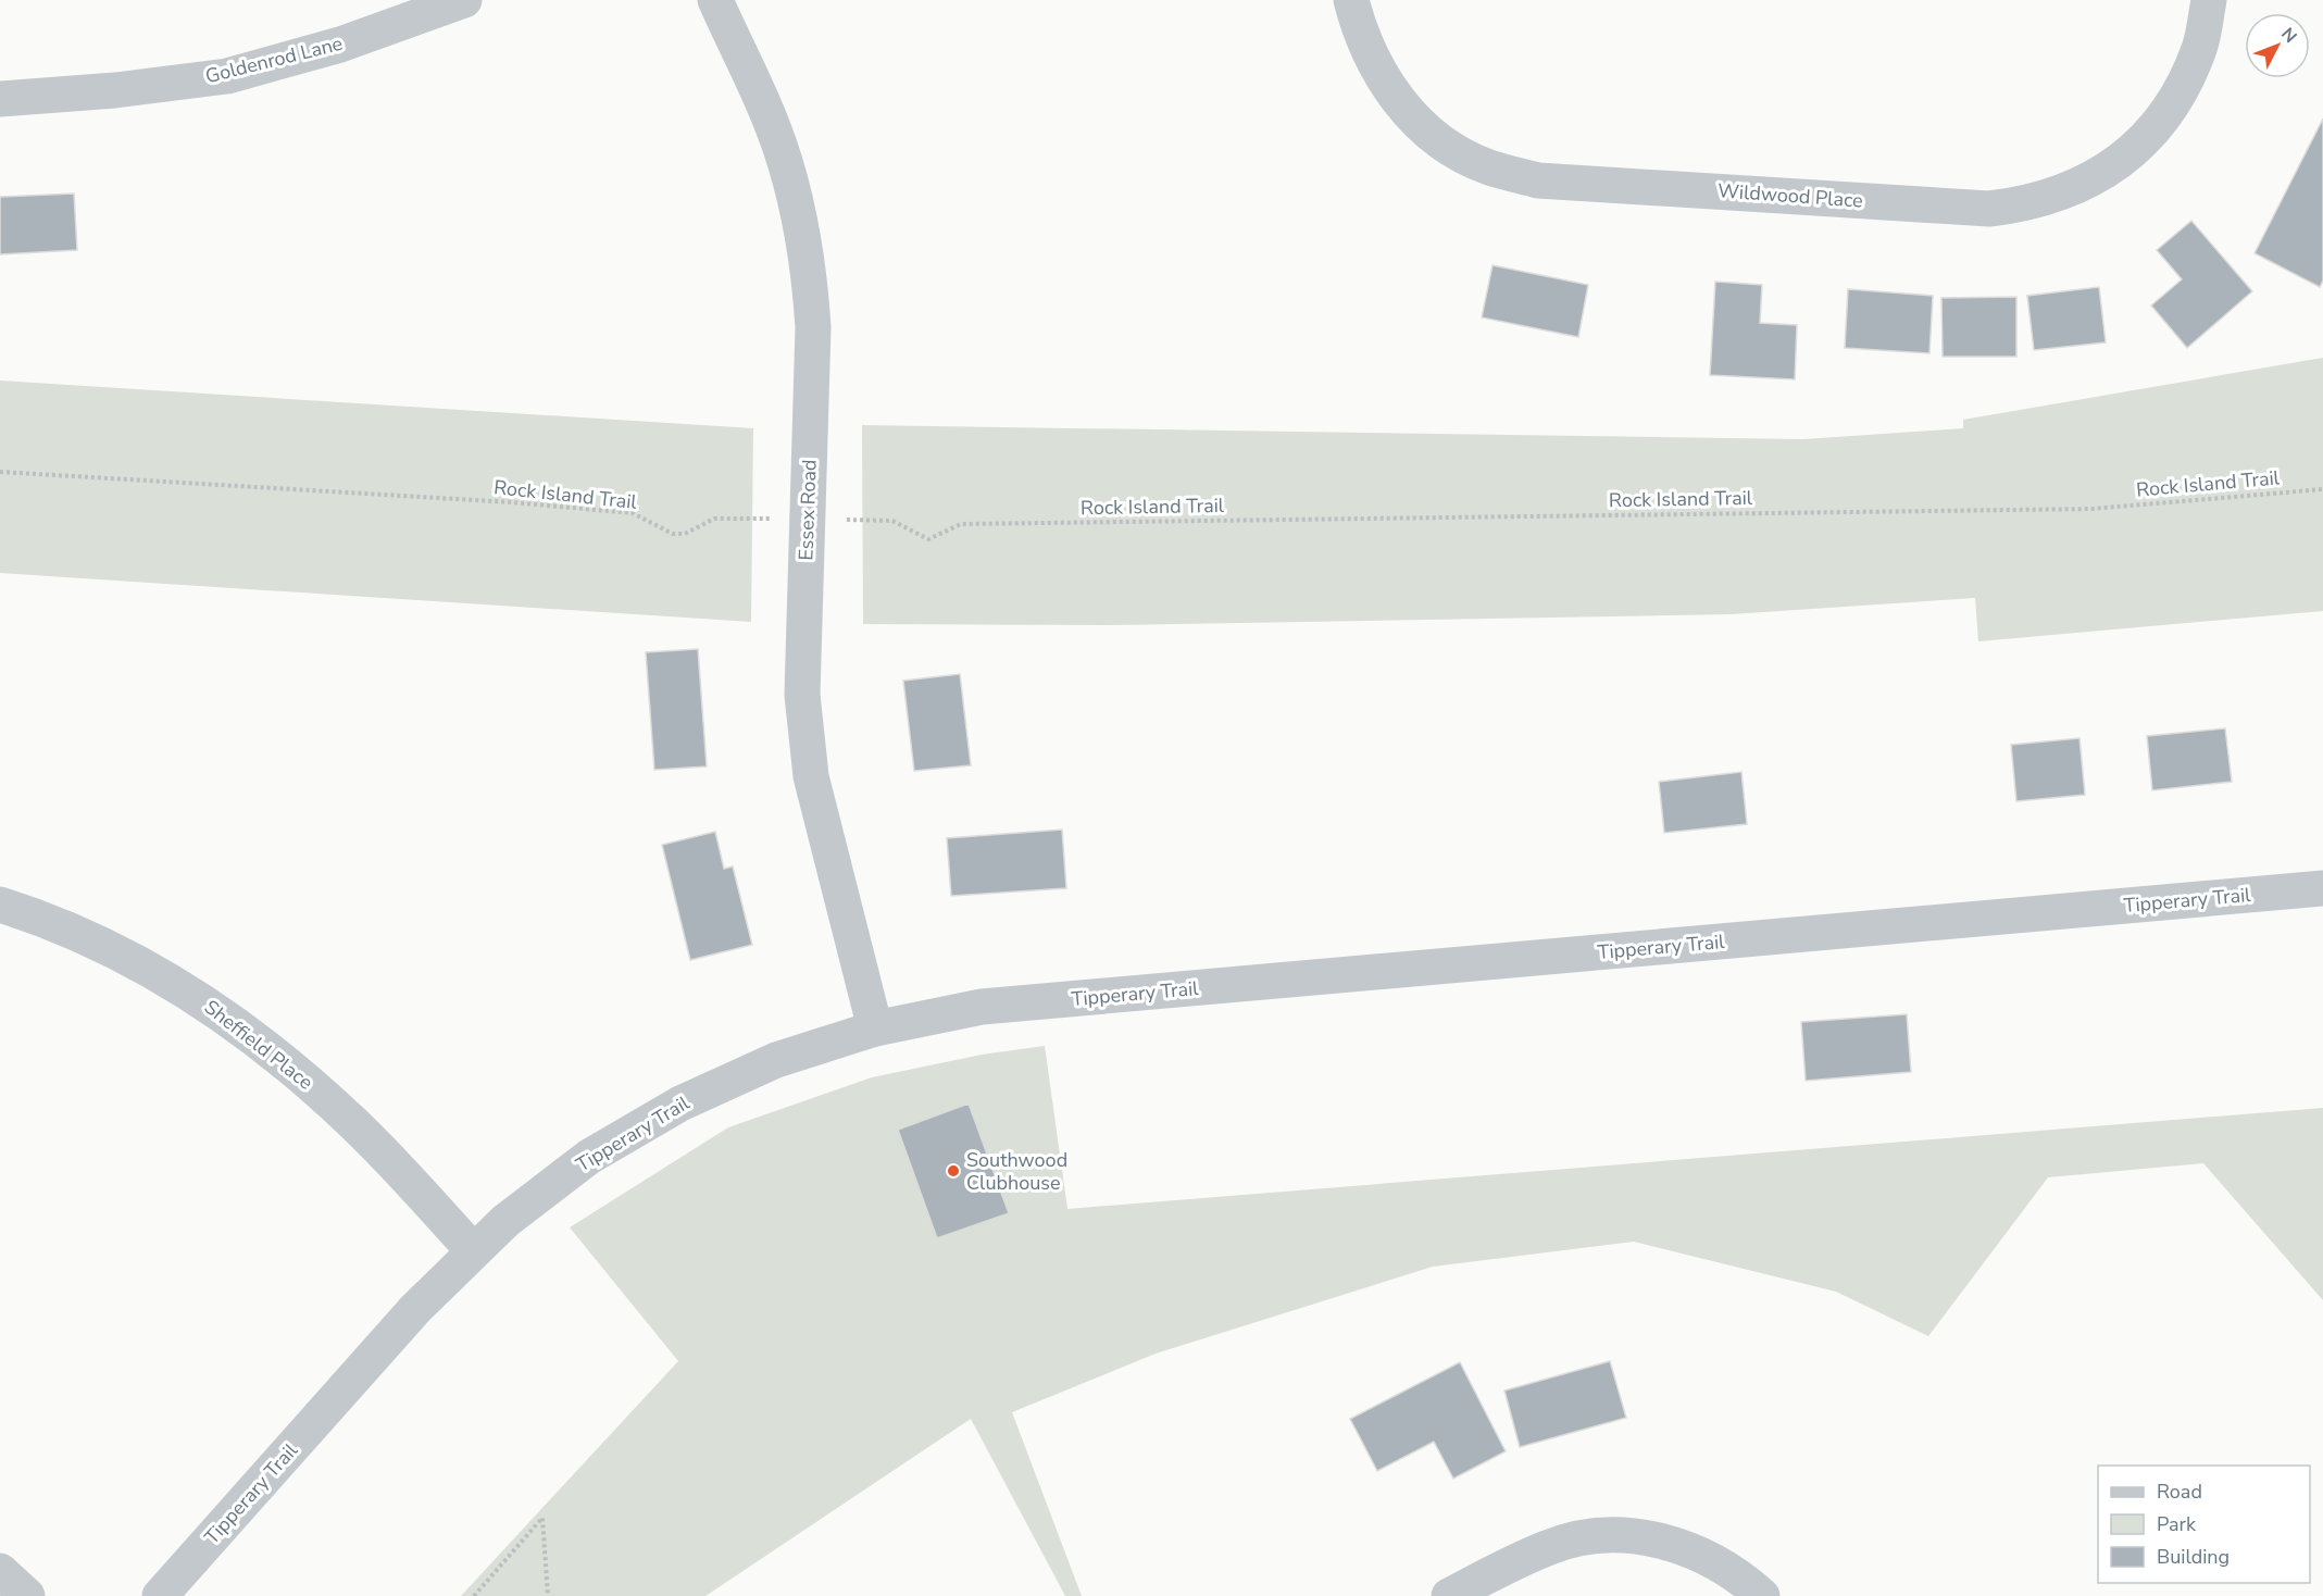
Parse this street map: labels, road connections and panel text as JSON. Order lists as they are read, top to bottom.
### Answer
{
  "streets": {
    "street": [
      "Goldenrod Lane",
      "Wildwood Place",
      "Essex Road",
      "Tipperary Trail",
      "Sheffield Place"
    ],
    "path": ["Rock Island Trail"]
  },
  "crossings": [
    ["Rock Island Trail", "Essex Road"],
    ["Essex Road", "Tipperary Trail"],
    ["Tipperary Trail", "Sheffield Place"]
  ],
  "places": ["Southwood Clubhouse"],
  "legend": ["Road", "Park", "Building"],
  "north": "top right"
}
